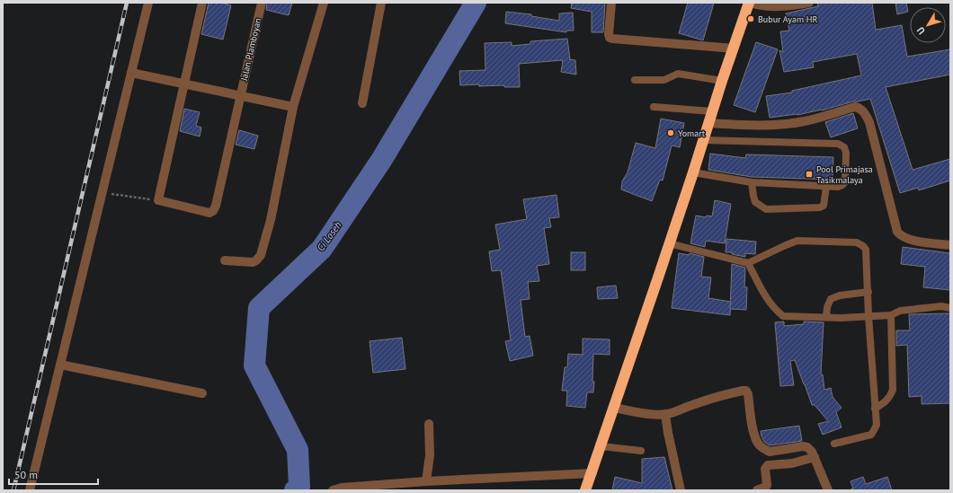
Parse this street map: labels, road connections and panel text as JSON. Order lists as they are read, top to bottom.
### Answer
{
  "streets": {
    "street": ["Jalan Plamboyan"]
  },
  "water": ["Ci Loseh"],
  "places": {
    "other": ["Bubur Ayam HR", "Yomart"],
    "transit": ["Pool Primajasa Tasikmalaya"]
  },
  "scale_bar": "50 m",
  "north": "bottom left"
}
